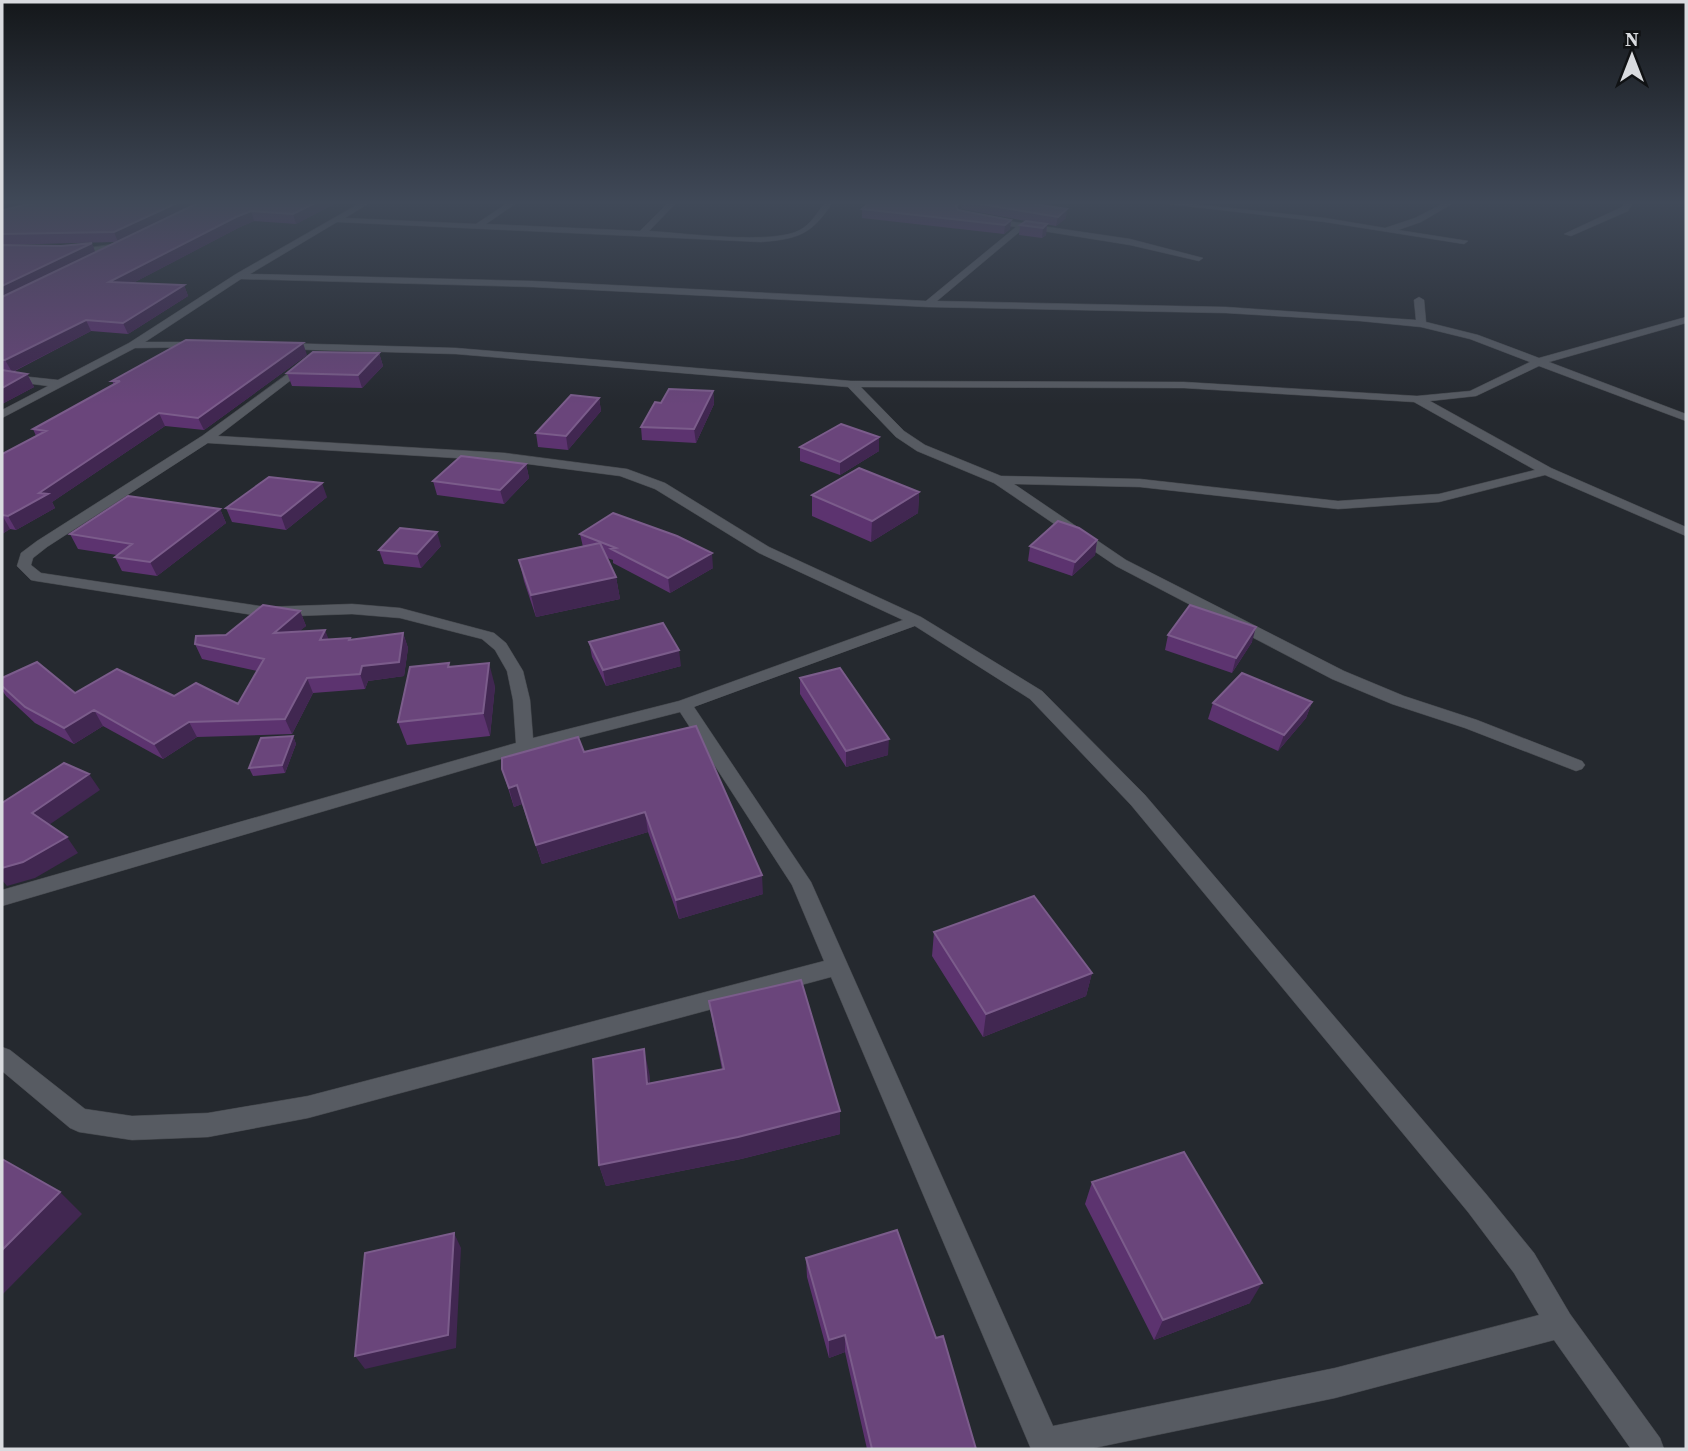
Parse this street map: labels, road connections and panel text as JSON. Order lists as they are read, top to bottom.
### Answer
{
  "north": "top"
}
